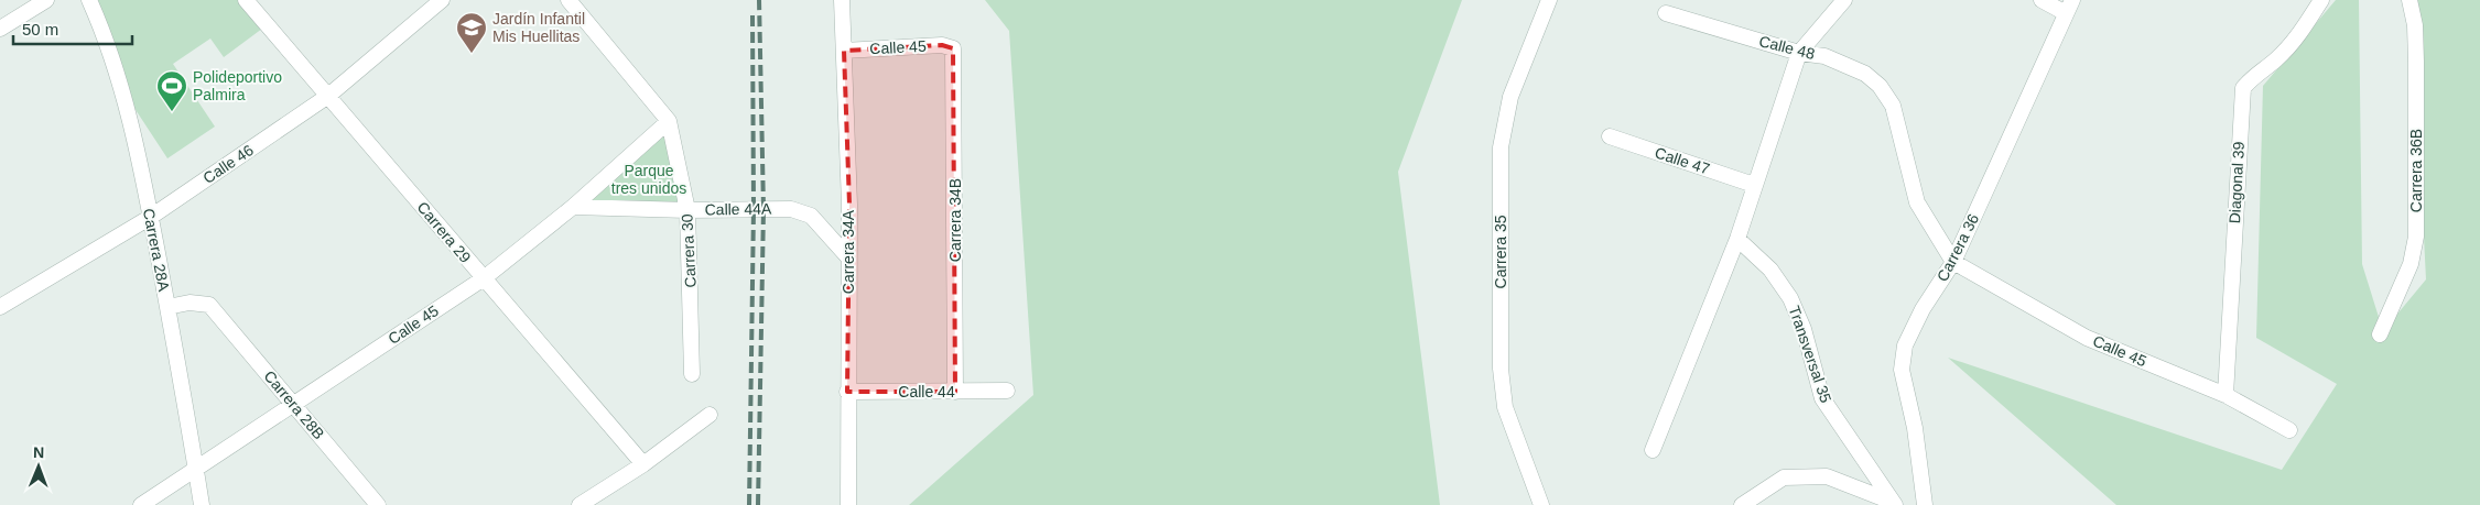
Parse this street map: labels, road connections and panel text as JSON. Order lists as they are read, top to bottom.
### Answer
{
  "streets": {
    "street": [
      "Calle 45",
      "Calle 48",
      "Calle 47",
      "Calle 46",
      "Carrera 36B",
      "Diagonal 39",
      "Calle 44A",
      "Carrera 34B",
      "Carrera 29",
      "Carrera 36",
      "Carrera 28A",
      "Carrera 30",
      "Carrera 34A",
      "Carrera 35",
      "Transversal 35",
      "Calle 44",
      "Carrera 28B"
    ]
  },
  "crossings": [
    ["Calle 45", "Calle 48"],
    ["Calle 45", "Diagonal 39"],
    ["Calle 45", "Calle 44A"],
    ["Calle 45", "Carrera 34B"],
    ["Calle 45", "Carrera 29"],
    ["Calle 45", "Carrera 36"],
    ["Calle 45", "Carrera 28A"],
    ["Calle 45", "Carrera 30"],
    ["Calle 45", "Carrera 34A"],
    ["Calle 45", "Carrera 28B"],
    ["Calle 48", "Carrera 36"],
    ["Calle 46", "Carrera 29"],
    ["Calle 46", "Carrera 28A"],
    ["Calle 44A", "Carrera 30"],
    ["Calle 44A", "Carrera 34A"],
    ["Carrera 34B", "Calle 44"],
    ["Carrera 28A", "Carrera 28B"],
    ["Carrera 34A", "Calle 44"]
  ],
  "parks": ["Parque tres unidos"],
  "places": {
    "school or university": ["Jardín Infantil Mis Huellitas"],
    "sports": ["Polideportivo Palmira"]
  },
  "scale_bar": "50 m",
  "north": "top"
}
